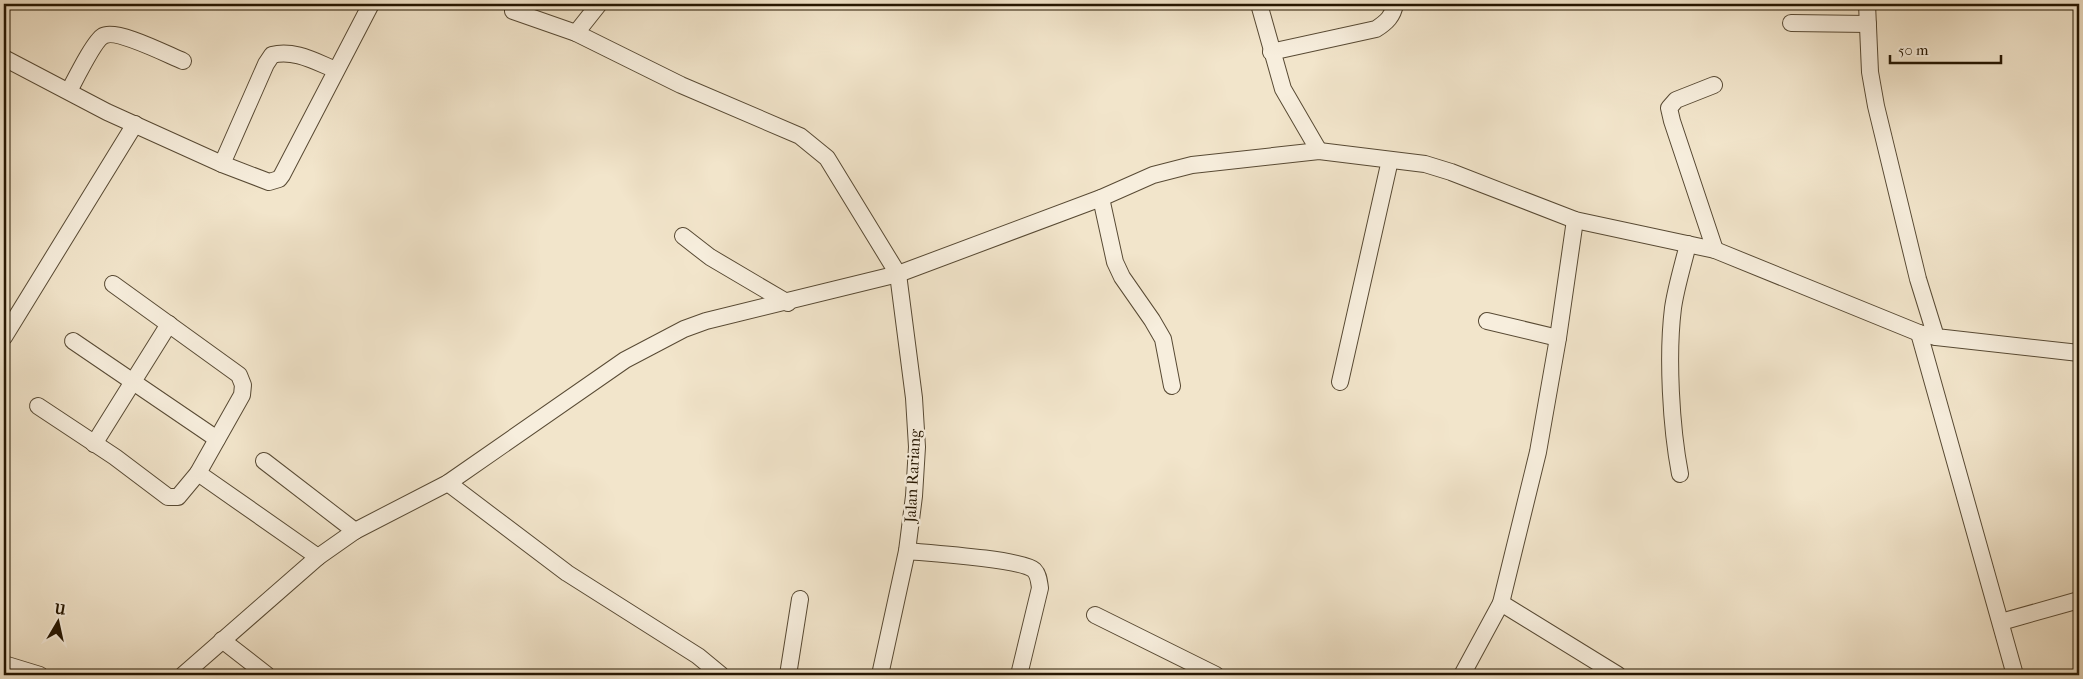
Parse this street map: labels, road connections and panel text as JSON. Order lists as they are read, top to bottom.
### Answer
{
  "streets": {
    "street": ["Jalan Rariang"]
  },
  "scale_bar": "50 m",
  "north": "top"
}
